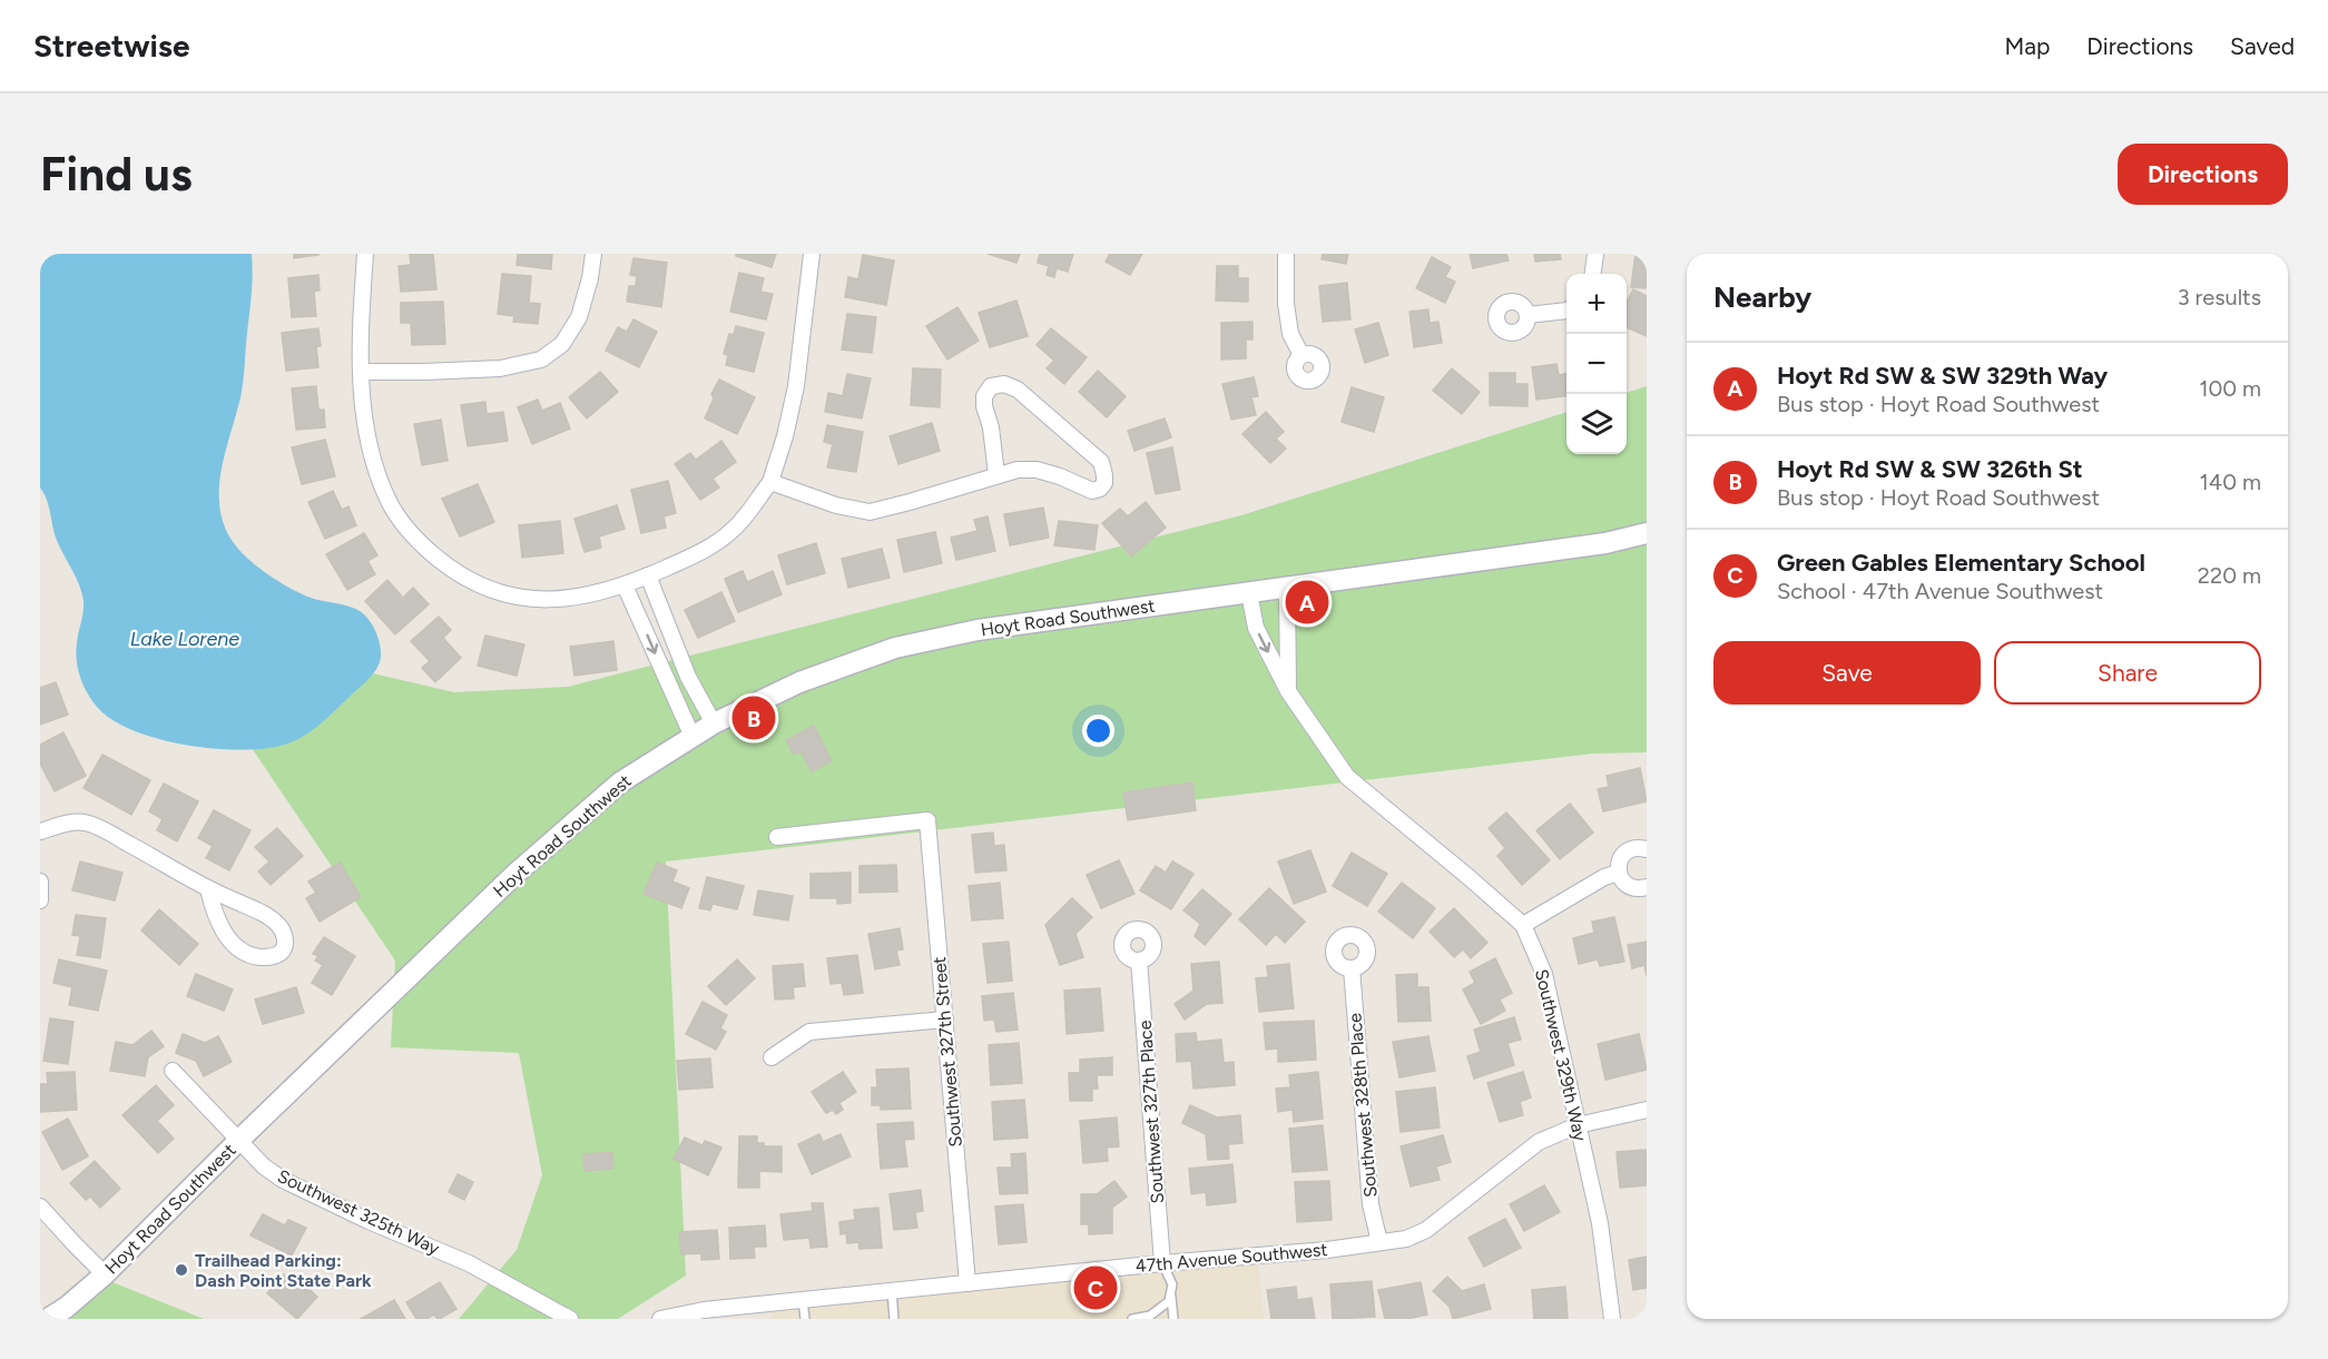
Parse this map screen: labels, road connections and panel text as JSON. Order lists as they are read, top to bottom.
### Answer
{
  "streets": {
    "main road": ["Hoyt Road Southwest"],
    "street": [
      "Southwest 327th Street",
      "Southwest 329th Way",
      "Southwest 328th Place",
      "Southwest 327th Place",
      "Southwest 325th Way",
      "47th Avenue Southwest"
    ]
  },
  "crossings": [
    ["Hoyt Road Southwest", "Southwest 329th Way"],
    ["Hoyt Road Southwest", "Southwest 325th Way"],
    ["Southwest 327th Street", "47th Avenue Southwest"],
    ["Southwest 329th Way", "47th Avenue Southwest"],
    ["Southwest 328th Place", "47th Avenue Southwest"],
    ["Southwest 327th Place", "47th Avenue Southwest"]
  ],
  "water": ["Lake Lorene"],
  "places": ["Trailhead Parking: Dash Point State Park"],
  "page": {
    "header": "Streetwise",
    "nav": ["Map", "Directions", "Saved"],
    "buttons": [
      "Directions",
      ["Save", "Share"]
    ],
    "title": "Find us",
    "heading": ["Nearby", "3 results"],
    "map_buttons": ["+", "−"],
    "list": [
      {
        "mark": "A",
        "name": "Hoyt Rd SW & SW 329th Way",
        "note": "Bus stop · Hoyt Road Southwest",
        "value": "100 m"
      },
      {
        "mark": "B",
        "name": "Hoyt Rd SW & SW 326th St",
        "note": "Bus stop · Hoyt Road Southwest",
        "value": "140 m"
      },
      {
        "mark": "C",
        "name": "Green Gables Elementary School",
        "note": "School · 47th Avenue Southwest",
        "value": "220 m"
      }
    ],
    "pins": ["A", "B", "C"]
  }
}
